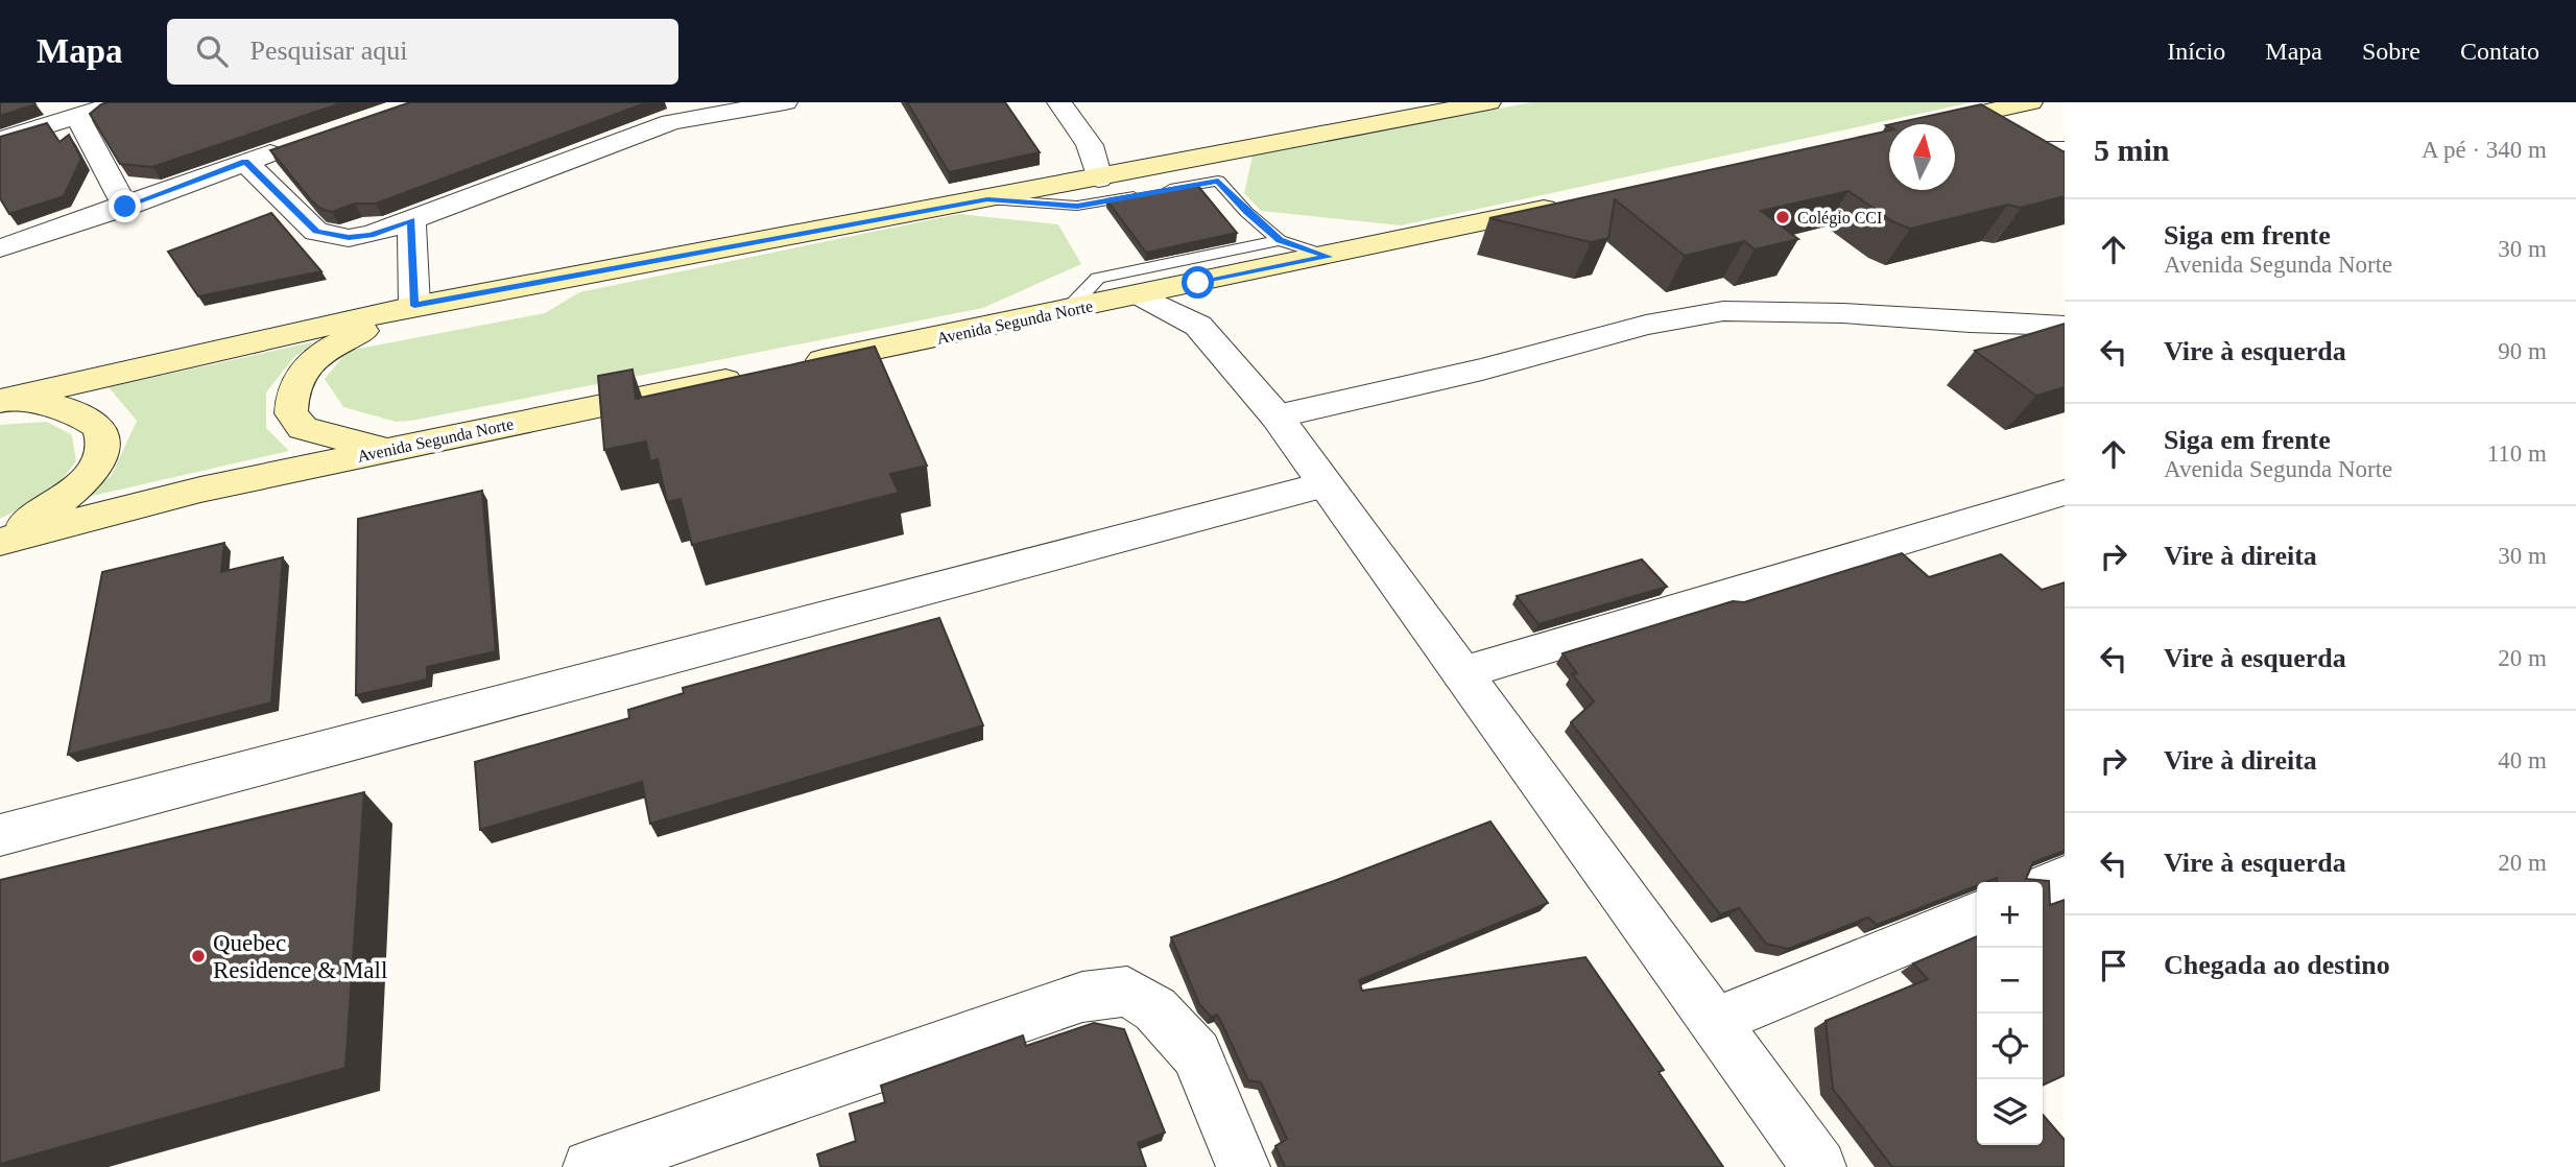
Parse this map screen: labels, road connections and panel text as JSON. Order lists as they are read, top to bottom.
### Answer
{
  "streets": {
    "main road": ["Avenida Segunda Norte"]
  },
  "places": ["Colégio CCI", "Quebec Residence & Mall"],
  "north": "top",
  "page": {
    "header": "Mapa",
    "search": "Pesquisar aqui",
    "nav": [
      "Início",
      "Mapa",
      "Sobre",
      "Contato"
    ],
    "heading": ["5 min", "A pé · 340 m"],
    "list": [
      ["Siga em frente", "Avenida Segunda Norte", "30 m"],
      ["Vire à esquerda", "90 m"],
      ["Siga em frente", "Avenida Segunda Norte", "110 m"],
      ["Vire à direita", "30 m"],
      ["Vire à esquerda", "20 m"],
      ["Vire à direita", "40 m"],
      ["Vire à esquerda", "20 m"],
      "Chegada ao destino"
    ],
    "map_buttons": ["+", "−"]
  }
}
